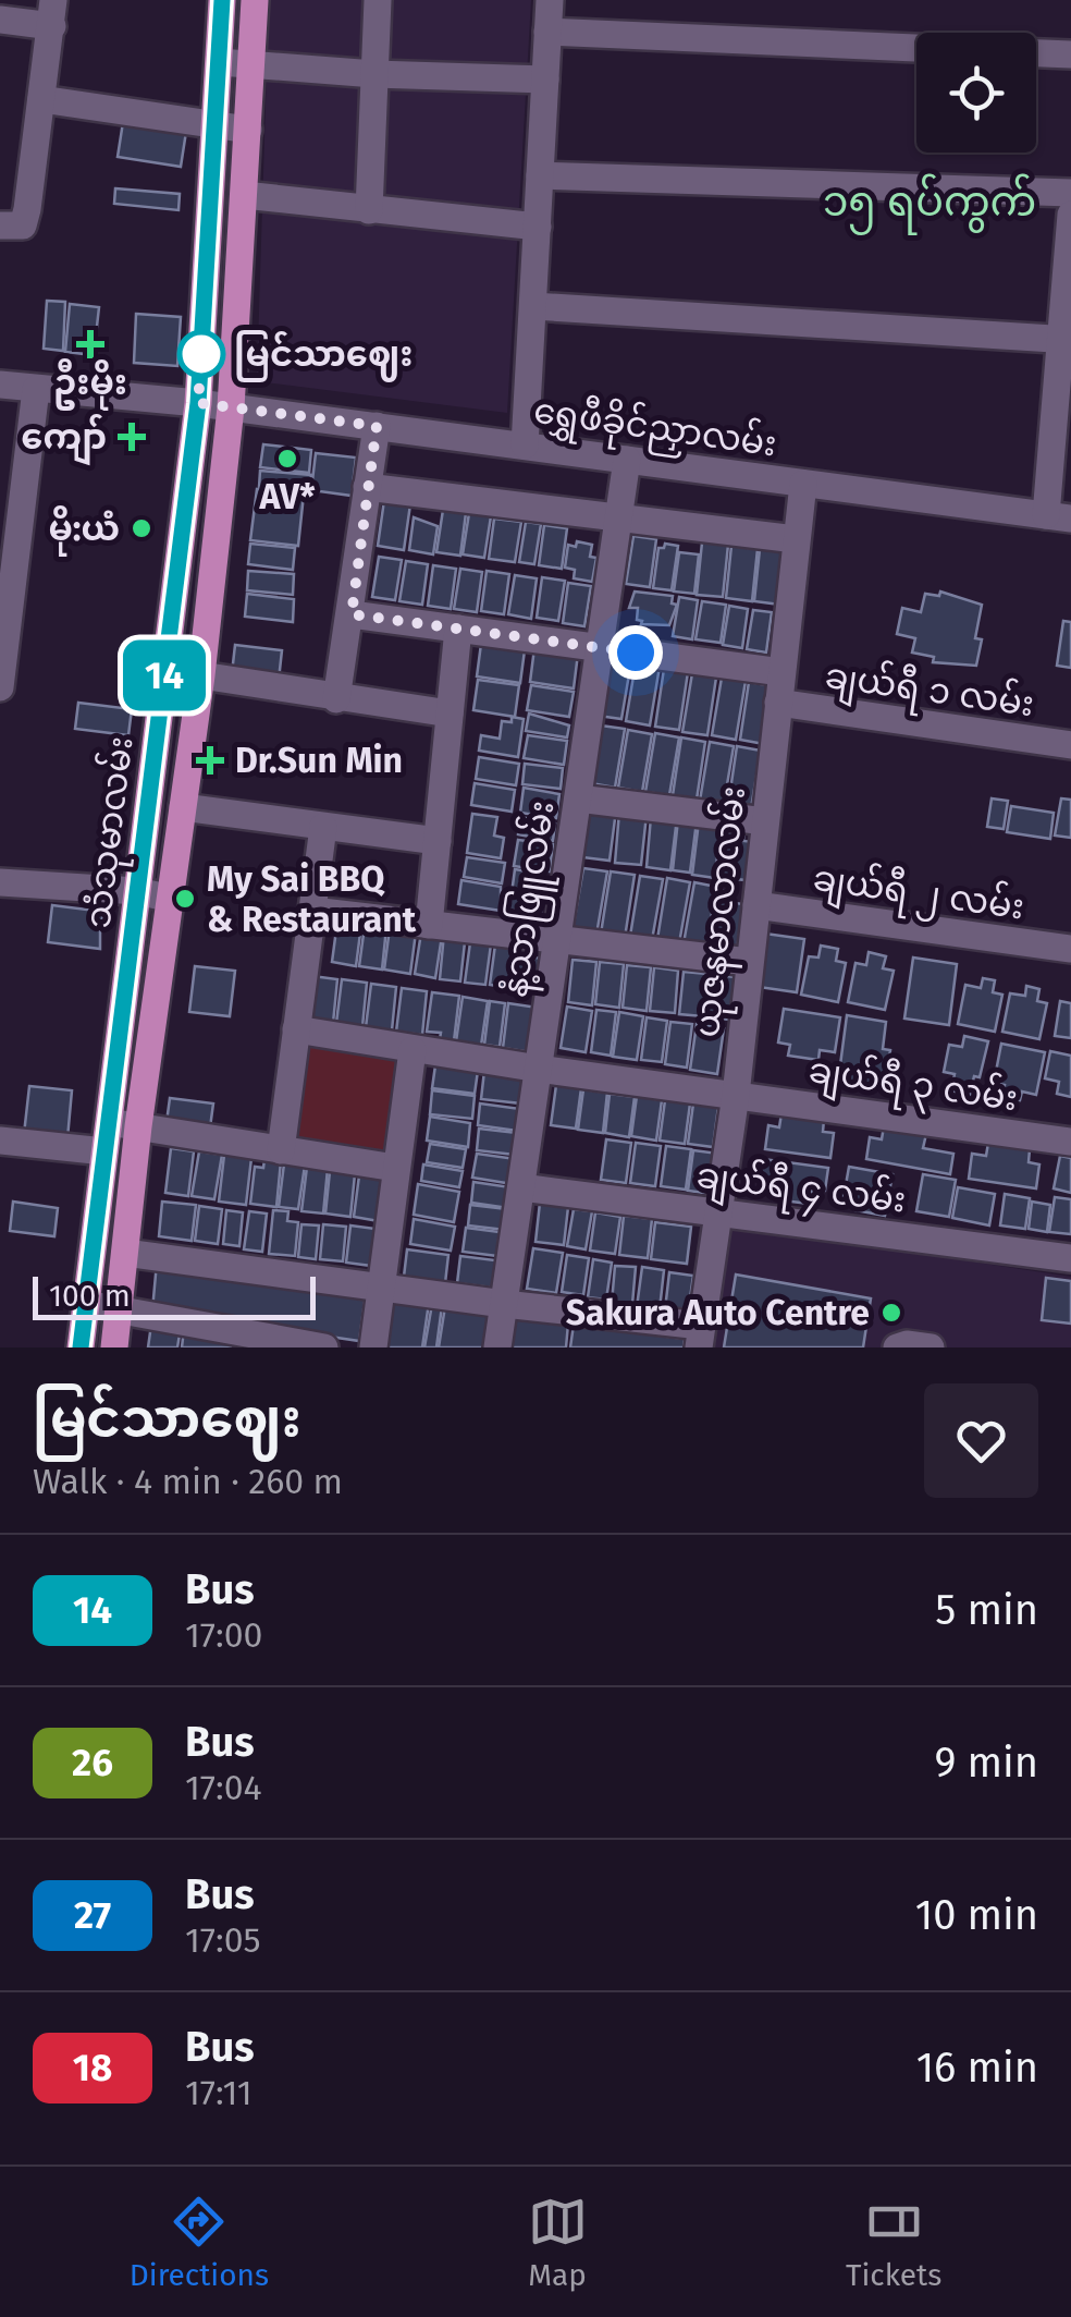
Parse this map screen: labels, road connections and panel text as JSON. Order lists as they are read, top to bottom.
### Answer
{
  "streets": {
    "main road": ["သံသုမာလမ်း"],
    "street": [
      "ရွှေဖီခိုင်ညှာလမ်း",
      "ချယ်ရီ ၁ လမ်း",
      "ချယ်ရီ ၂ လမ်း",
      "နံ့သာဖြူလမ်း",
      "ယုဇနမာလာလမ်း",
      "ချယ်ရီ ၃ လမ်း",
      "ချယ်ရီ ၄ လမ်း"
    ]
  },
  "crossings": [
    ["ရွှေဖီခိုင်ညှာလမ်း", "သံသုမာလမ်း"],
    ["ရွှေဖီခိုင်ညှာလမ်း", "နံ့သာဖြူလမ်း"],
    ["ရွှေဖီခိုင်ညှာလမ်း", "ယုဇနမာလာလမ်း"],
    ["ချယ်ရီ ၁ လမ်း", "ယုဇနမာလာလမ်း"],
    ["ချယ်ရီ ၂ လမ်း", "ယုဇနမာလာလမ်း"],
    ["နံ့သာဖြူလမ်း", "ချယ်ရီ ၃ လမ်း"],
    ["နံ့သာဖြူလမ်း", "ချယ်ရီ ၄ လမ်း"],
    ["ယုဇနမာလာလမ်း", "ချယ်ရီ ၃ လမ်း"],
    ["ယုဇနမာလာလမ်း", "ချယ်ရီ ၄ လမ်း"]
  ],
  "districts": ["၁၅ ရပ်ကွက်"],
  "places": {
    "health": ["ဦးမိုး", "ကျော်", "Dr.Sun Min"],
    "other": [
      "မြင်သာဈေး",
      "AV*",
      "မို:ယံ",
      "My Sai BBQ & Restaurant",
      "Sakura Auto Centre"
    ]
  },
  "lines": ["bus line 14"],
  "scale_bar": "100 m",
  "page": {
    "on_map": "14",
    "scale": "100 m",
    "heading": ["မြင်သာဈေး", "Walk · 4 min · 260 m"],
    "list": [
      {
        "mark": "14",
        "name": "Bus",
        "note": "17:00",
        "value": "5 min"
      },
      {
        "mark": "26",
        "name": "Bus",
        "note": "17:04",
        "value": "9 min"
      },
      {
        "mark": "27",
        "name": "Bus",
        "note": "17:05",
        "value": "10 min"
      },
      {
        "mark": "18",
        "name": "Bus",
        "note": "17:11",
        "value": "16 min"
      }
    ],
    "tabs": ["Directions", "Map", "Tickets"]
  }
}
